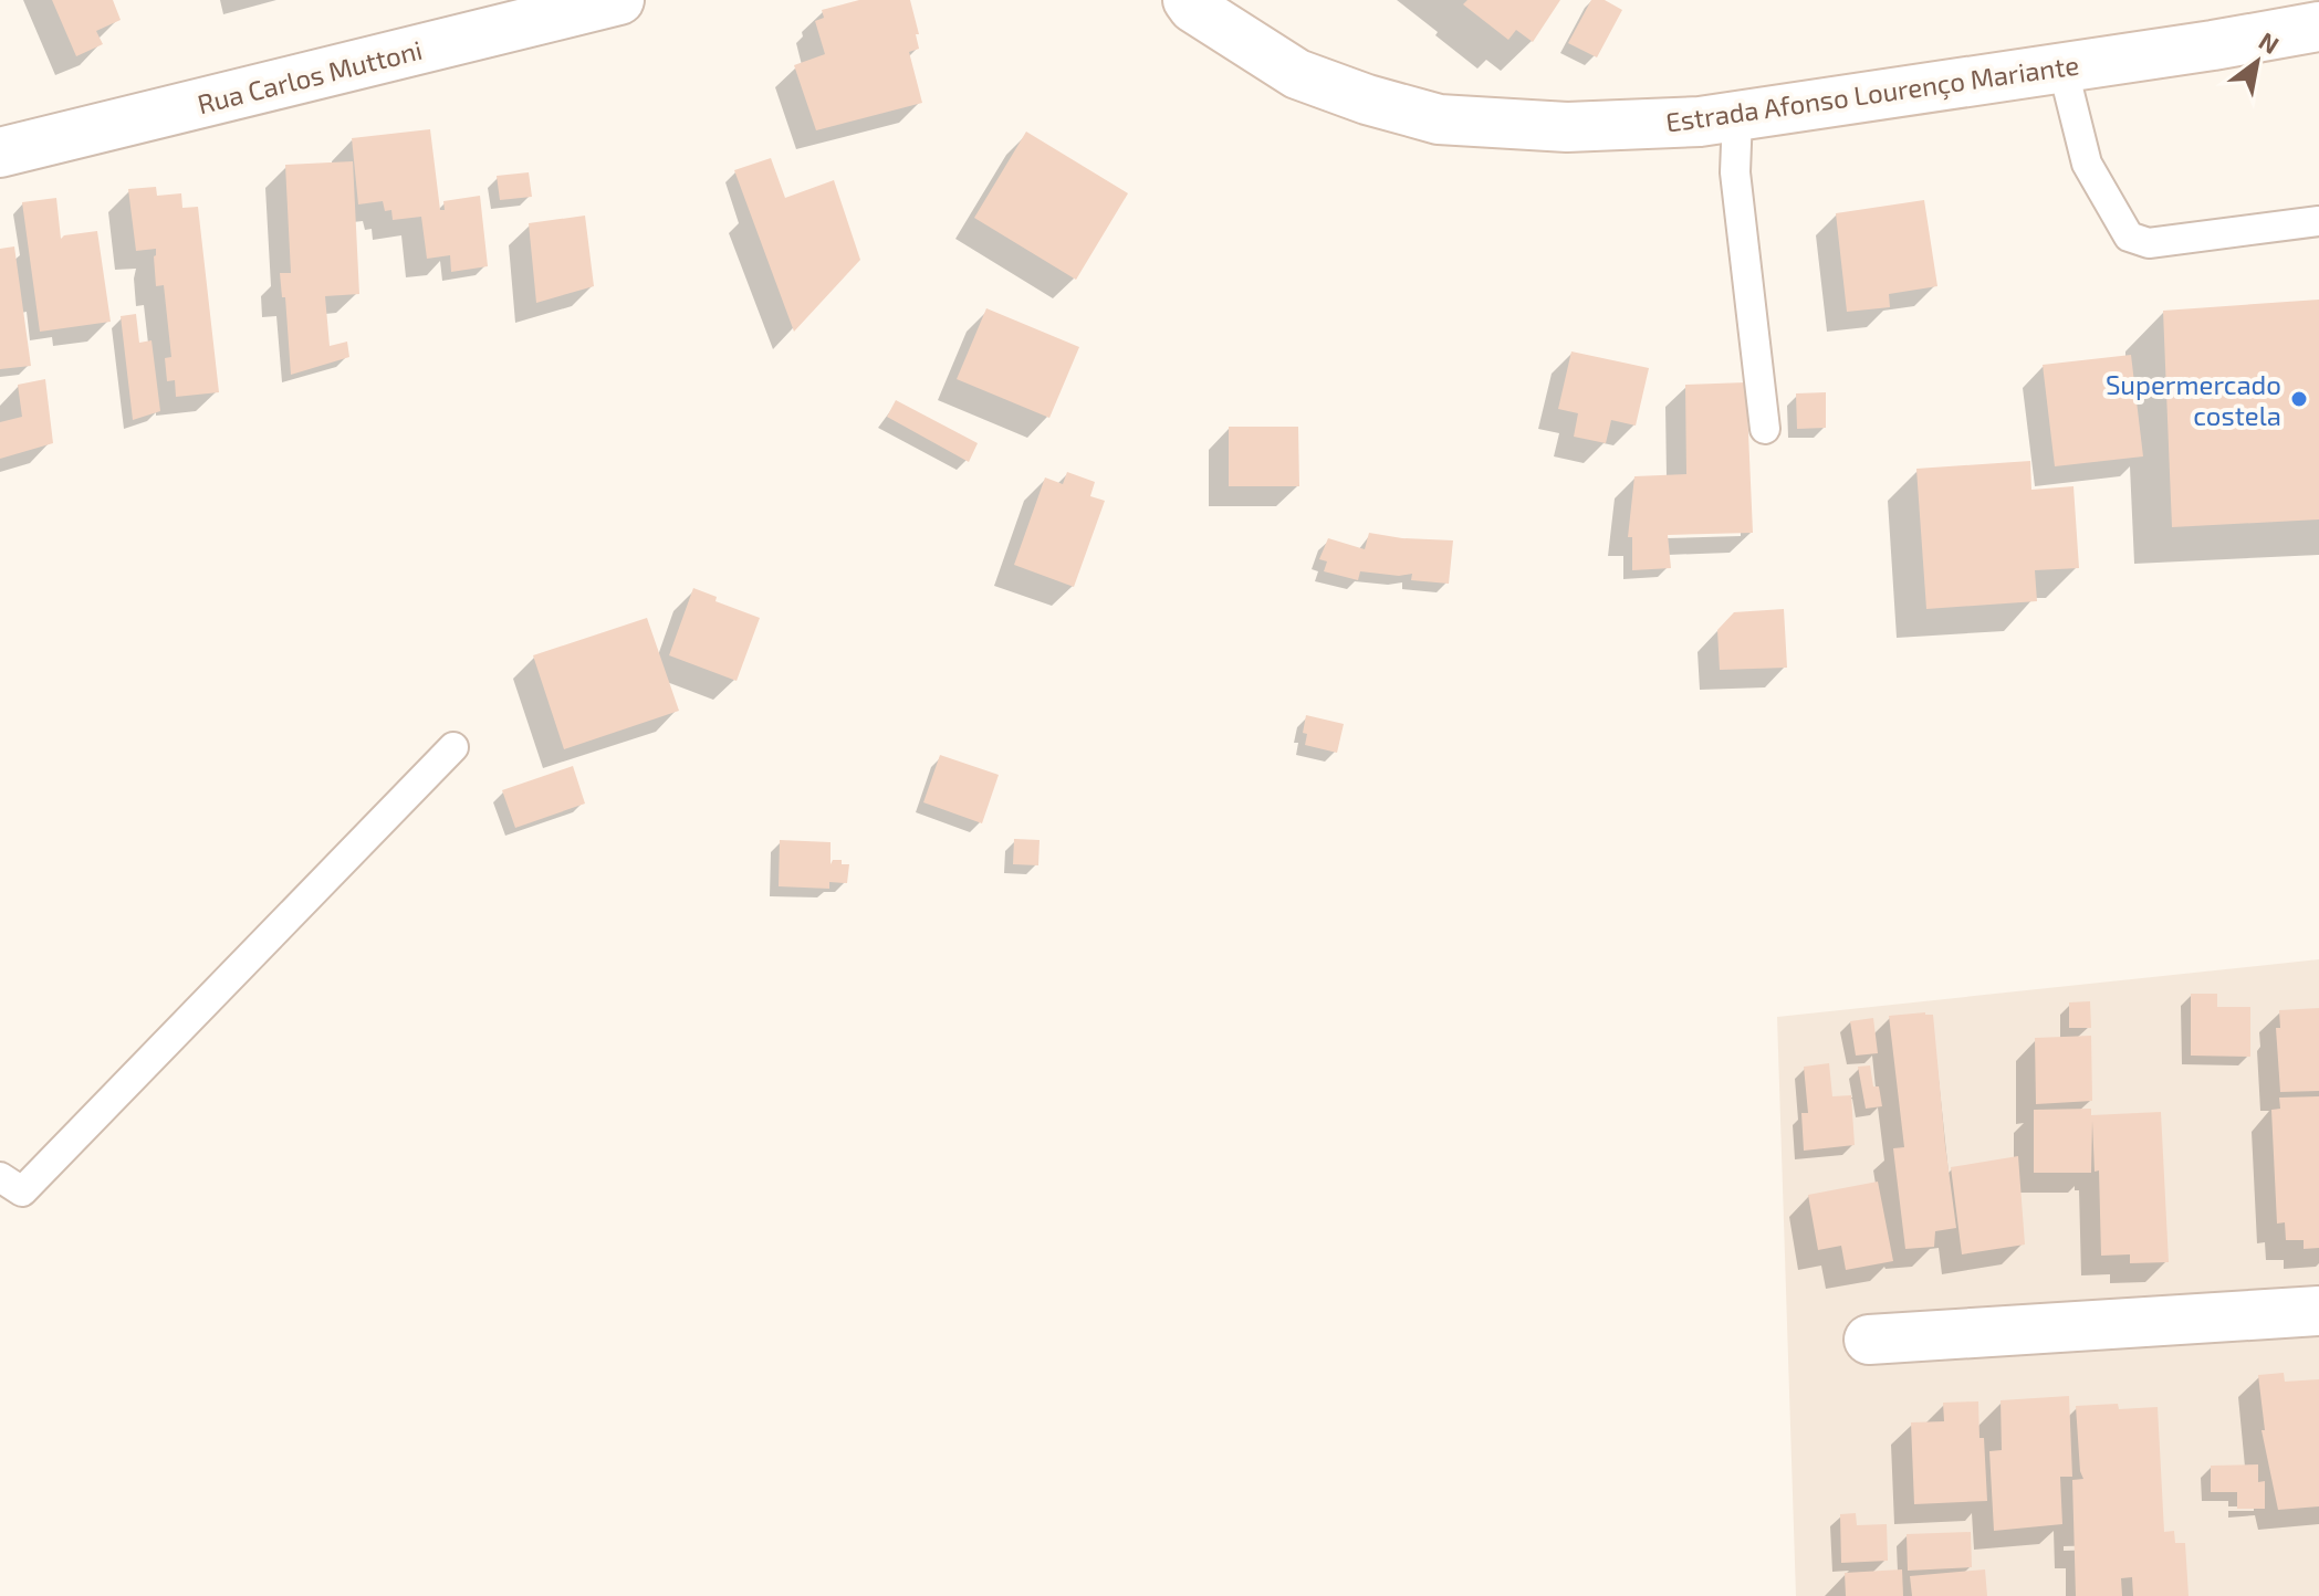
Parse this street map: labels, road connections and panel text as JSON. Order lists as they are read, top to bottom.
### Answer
{
  "streets": {
    "main road": ["Rua Carlos Muttoni", "Estrada Afonso Lourenço Mariante"]
  },
  "places": ["Supermercado costela"],
  "north": "top right"
}
